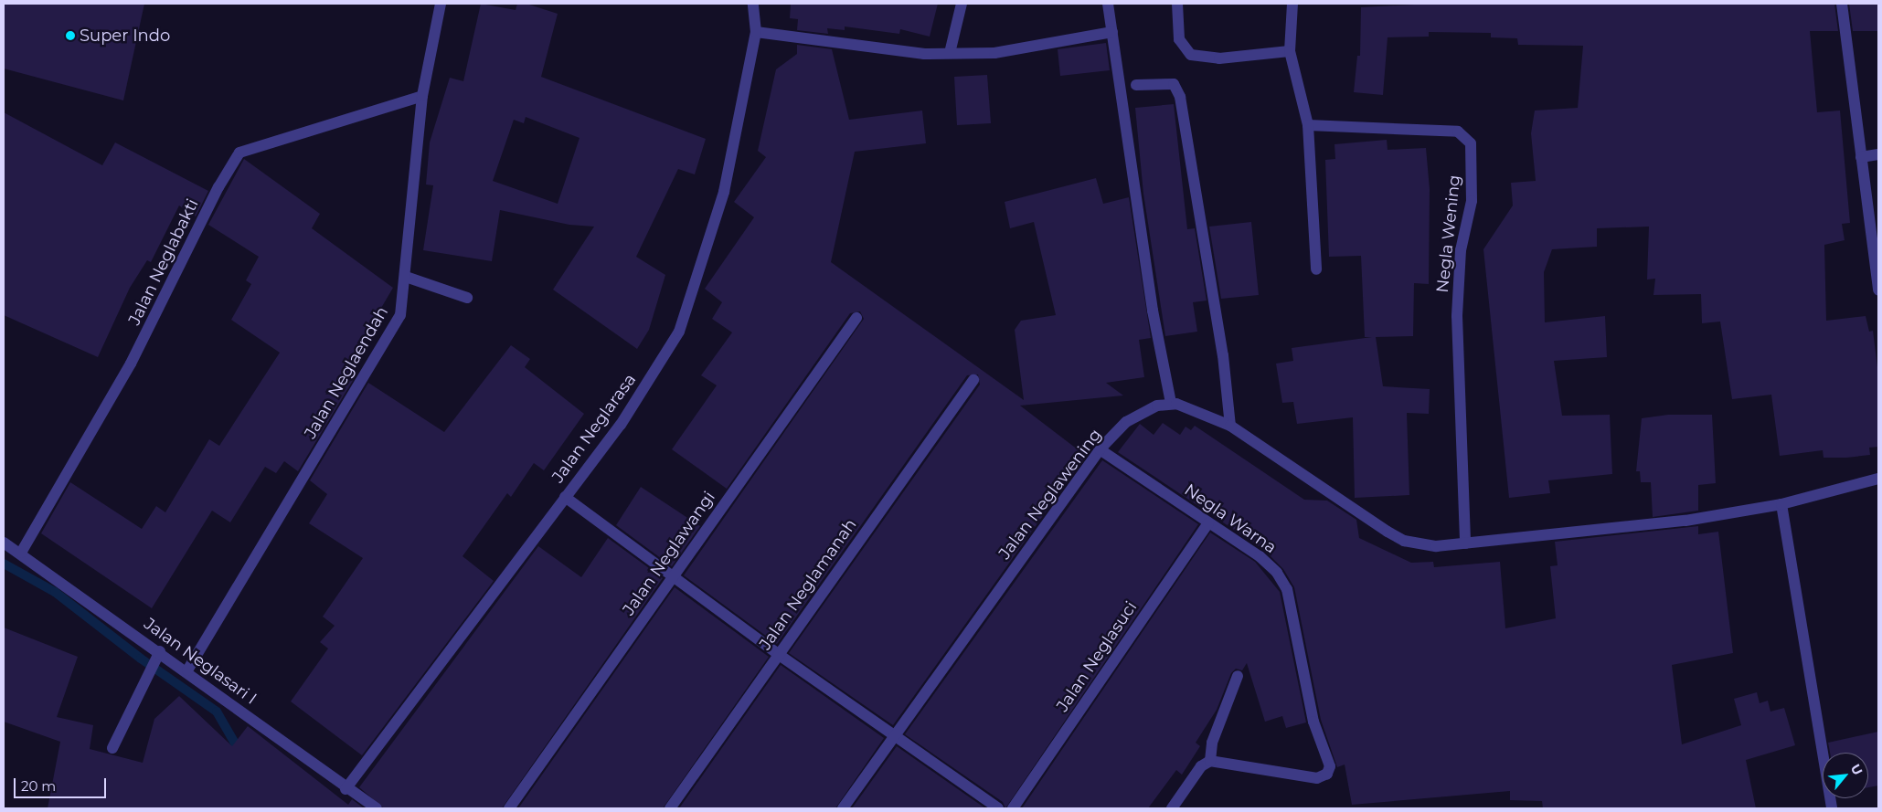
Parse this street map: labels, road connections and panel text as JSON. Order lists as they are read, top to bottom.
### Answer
{
  "streets": {
    "street": [
      "Negla Wening",
      "Jalan Neglabakti",
      "Jalan Neglaendah",
      "Jalan Neglarasa",
      "Jalan Neglawening",
      "Negla Warna",
      "Jalan Neglawangi",
      "Jalan Neglamanah",
      "Jalan Neglasuci",
      "Jalan Neglasari I"
    ]
  },
  "crossings": [
    ["Jalan Neglabakti", "Jalan Neglaendah"],
    ["Jalan Neglabakti", "Jalan Neglasari I"],
    ["Jalan Neglaendah", "Jalan Neglasari I"],
    ["Jalan Neglarasa", "Jalan Neglasari I"],
    ["Jalan Neglawening", "Negla Warna"],
    ["Negla Warna", "Jalan Neglasuci"]
  ],
  "places": ["Super Indo"],
  "scale_bar": "20 m",
  "north": "top right"
}
